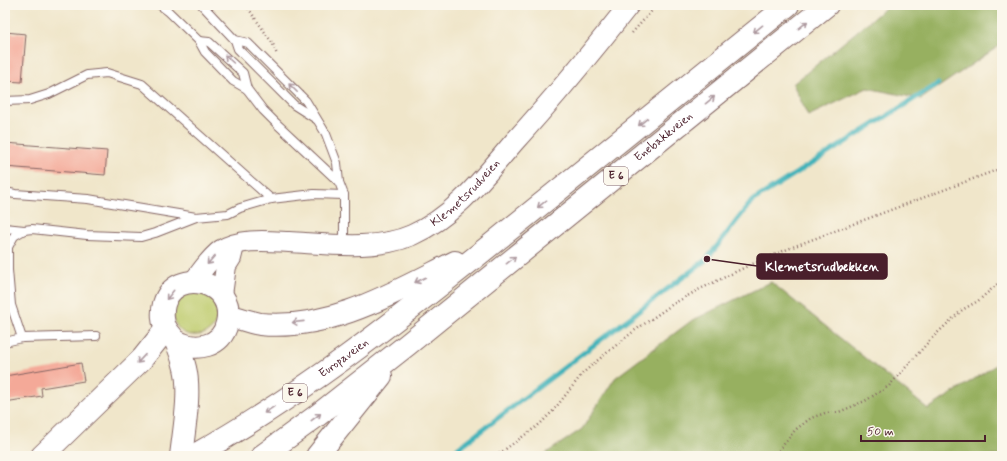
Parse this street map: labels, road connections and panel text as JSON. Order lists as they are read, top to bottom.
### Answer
{
  "streets": {
    "highway": ["Enebakkveien", "E 6", "Europaveien"],
    "street": ["Klemetsrudveien"]
  },
  "crossings": [
    ["Enebakkveien", "E 6"],
    ["Enebakkveien", "Europaveien"],
    ["E 6", "Klemetsrudveien"]
  ],
  "places": ["Klemetsrudbekken"],
  "scale_bar": "50 m"
}
